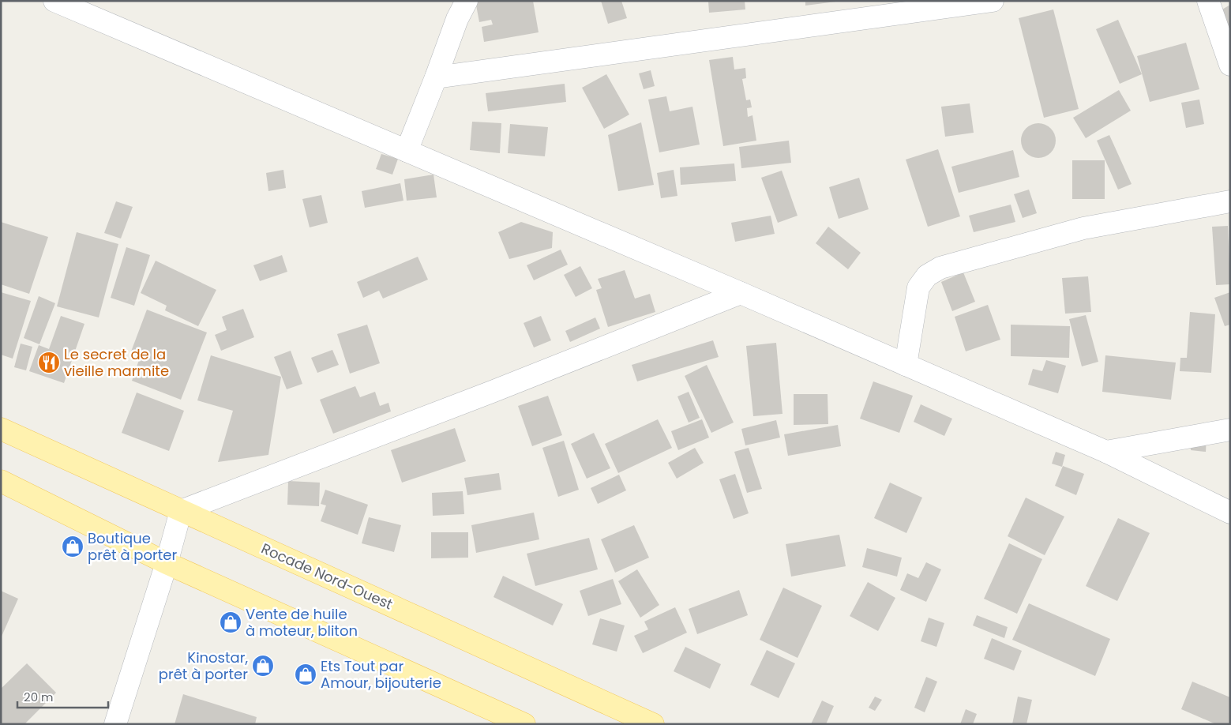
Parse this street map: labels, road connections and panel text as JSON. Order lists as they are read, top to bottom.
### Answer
{
  "streets": {
    "main road": ["Rocade Nord-Ouest"]
  },
  "places": {
    "restaurant": ["Le secret de la vieille marmite"],
    "shop": [
      "Boutique prêt à porter",
      "Vente de huile à moteur, bliton",
      "Kinostar, prêt à porter",
      "Ets Tout par Amour, bijouterie"
    ]
  },
  "scale_bar": "20 m"
}
